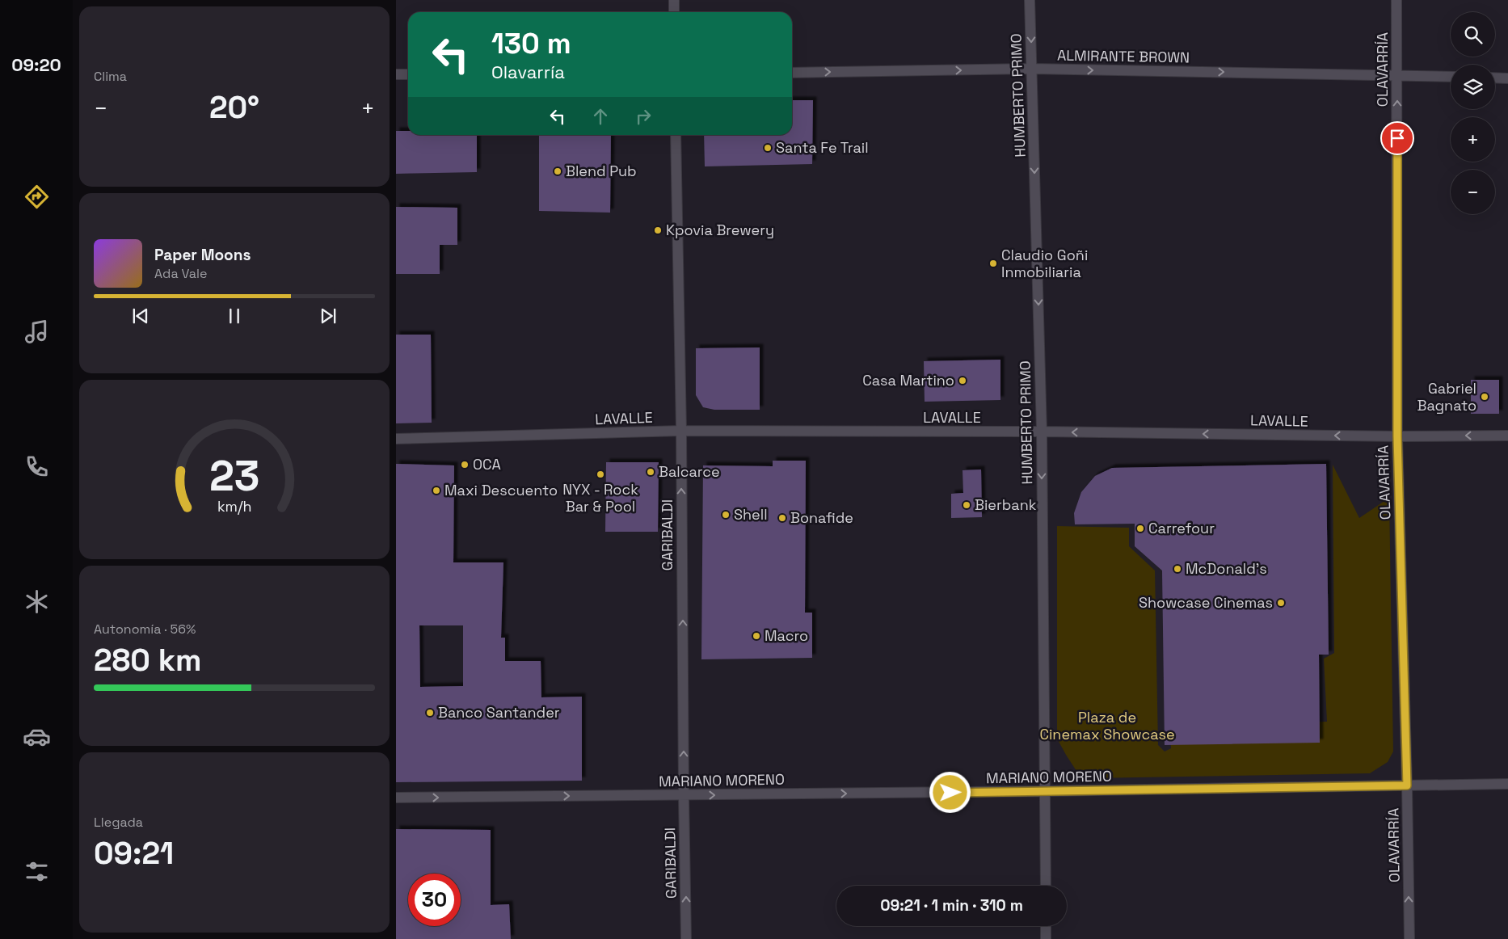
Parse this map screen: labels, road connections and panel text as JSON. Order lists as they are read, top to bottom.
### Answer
{
  "streets": {
    "street": [
      "ALMIRANTE BROWN",
      "OLAVARRÍA",
      "HUMBERTO PRIMO",
      "LAVALLE",
      "GARIBALDI",
      "MARIANO MORENO"
    ]
  },
  "crossings": [
    ["ALMIRANTE BROWN", "OLAVARRÍA"],
    ["ALMIRANTE BROWN", "HUMBERTO PRIMO"],
    ["OLAVARRÍA", "LAVALLE"],
    ["OLAVARRÍA", "MARIANO MORENO"],
    ["HUMBERTO PRIMO", "LAVALLE"],
    ["HUMBERTO PRIMO", "MARIANO MORENO"],
    ["LAVALLE", "GARIBALDI"],
    ["GARIBALDI", "MARIANO MORENO"]
  ],
  "one_way": [
    "ALMIRANTE BROWN",
    "OLAVARRÍA",
    "HUMBERTO PRIMO",
    "LAVALLE",
    "GARIBALDI",
    "MARIANO MORENO"
  ],
  "parks": ["Plaza de Cinemax Showcase"],
  "places": [
    "Santa Fe Trail",
    "Blend Pub",
    "Kpovia Brewery",
    "Claudio Goñi Inmobiliaria",
    "Casa Martino",
    "Gabriel Bagnato",
    "OCA",
    "Balcarce",
    "NYX - Rock Bar & Pool",
    "Maxi Descuento",
    "Bierbank",
    "Shell",
    "Bonafide",
    "Carrefour",
    "McDonald's",
    "Showcase Cinemas",
    "Macro",
    "Banco Santander"
  ],
  "page": {
    "tabs": "09:20",
    "tile": [
      "Clima",
      ["Autonomía · 56%", "280 km"],
      ["Llegada", "09:21"]
    ],
    "map_buttons": ["+", "−"],
    "turn": ["130 m", "Olavarría"],
    "heat": ["−", "20°", "+"],
    "song": ["Paper Moons", "Ada Vale"],
    "limit": "30",
    "trip": "09:21 · 1 min · 310 m",
    "gauge": ["23", "km/h"]
  }
}
